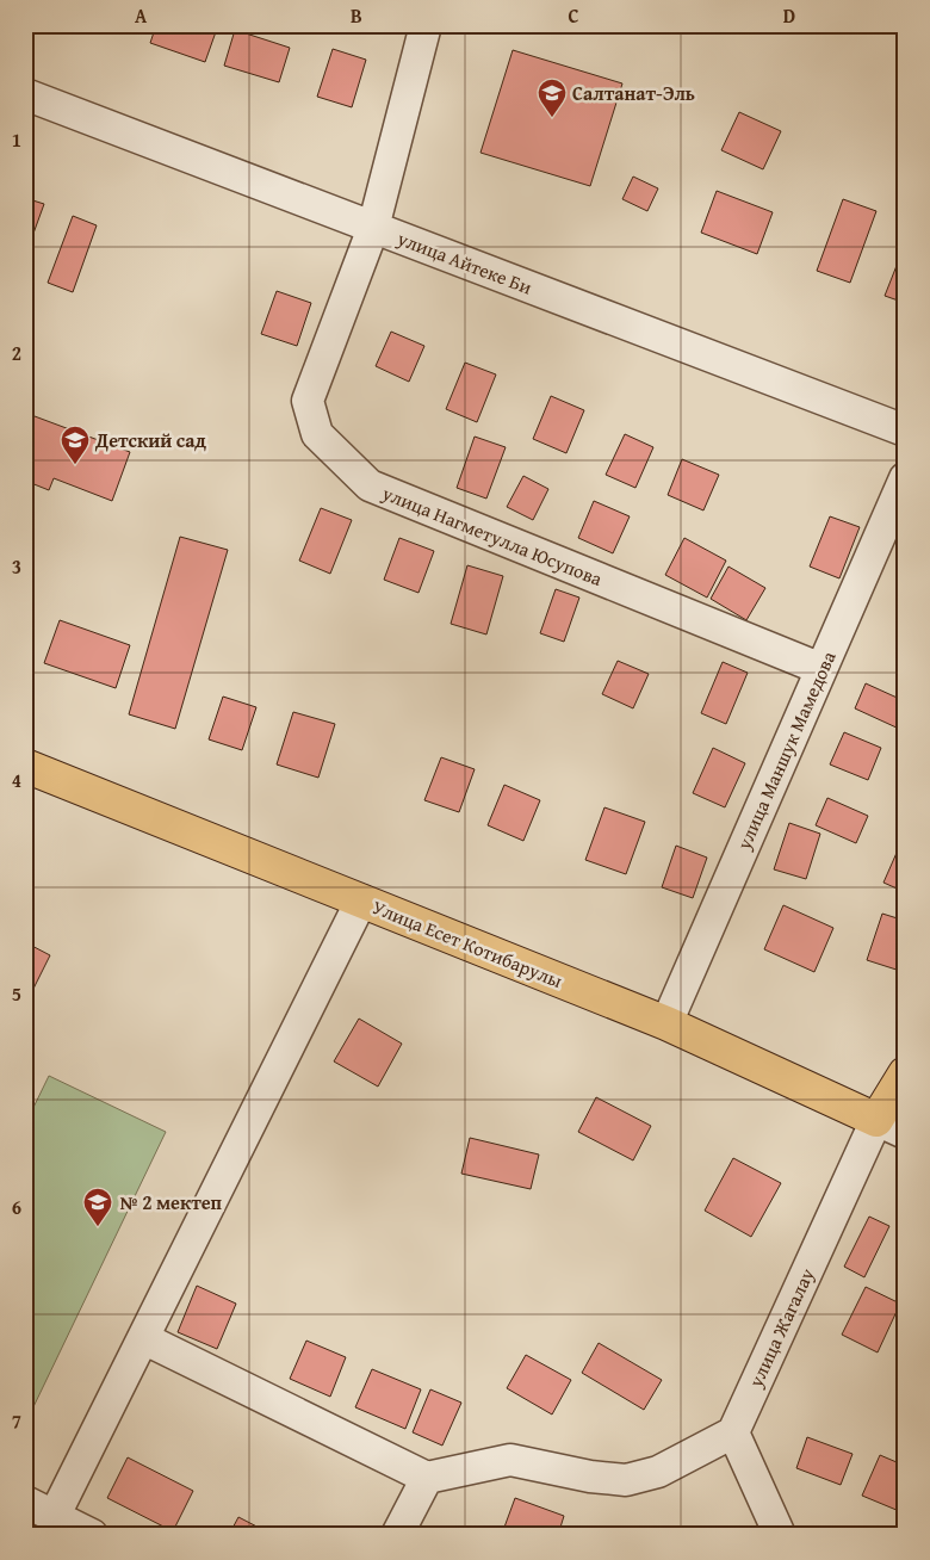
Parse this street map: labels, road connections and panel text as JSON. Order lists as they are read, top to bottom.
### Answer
{
  "streets": {
    "main road": ["Улица Есет Котибарулы"],
    "street": [
      "улица Айтеке Би",
      "улица Нагметулла Юсупова",
      "улица Маншук Мамедова",
      "улица Жагалау"
    ]
  },
  "crossings": [
    ["улица Айтеке Би", "улица Нагметулла Юсупова"],
    ["улица Нагметулла Юсупова", "улица Маншук Мамедова"],
    ["улица Маншук Мамедова", "Улица Есет Котибарулы"],
    ["Улица Есет Котибарулы", "улица Жагалау"]
  ],
  "places": {
    "school or university": ["Салтанат-Эль", "Детский сад", "№ 2 мектеп"]
  },
  "grid": {
    "columns": [
      "A",
      "B",
      "C",
      "D"
    ],
    "rows": [
      "1",
      "2",
      "3",
      "4",
      "5",
      "6",
      "7"
    ]
  }
}
